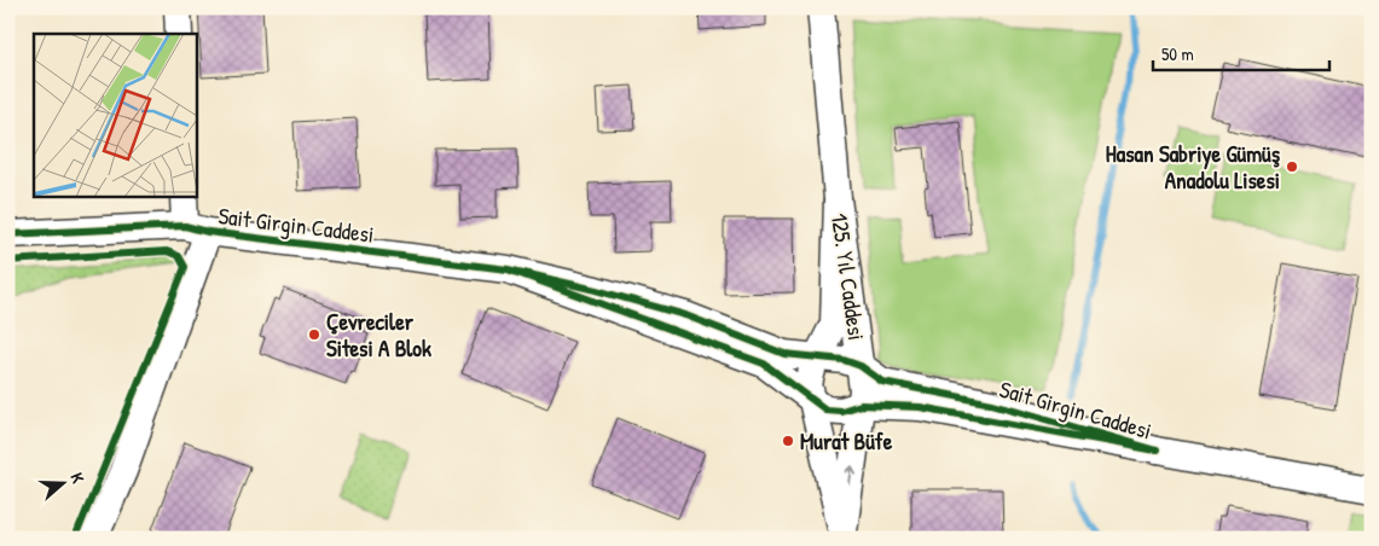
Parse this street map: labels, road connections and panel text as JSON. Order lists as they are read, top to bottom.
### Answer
{
  "streets": {
    "street": ["Sait Girgin Caddesi", "125. Yıl Caddesi"]
  },
  "crossings": [
    ["Sait Girgin Caddesi", "125. Yıl Caddesi"]
  ],
  "places": ["Hasan Sabriye Gümüş Anadolu Lisesi", "Çevreciler Sitesi A Blok", "Murat Büfe"],
  "scale_bar": "50 m",
  "north": "right"
}
